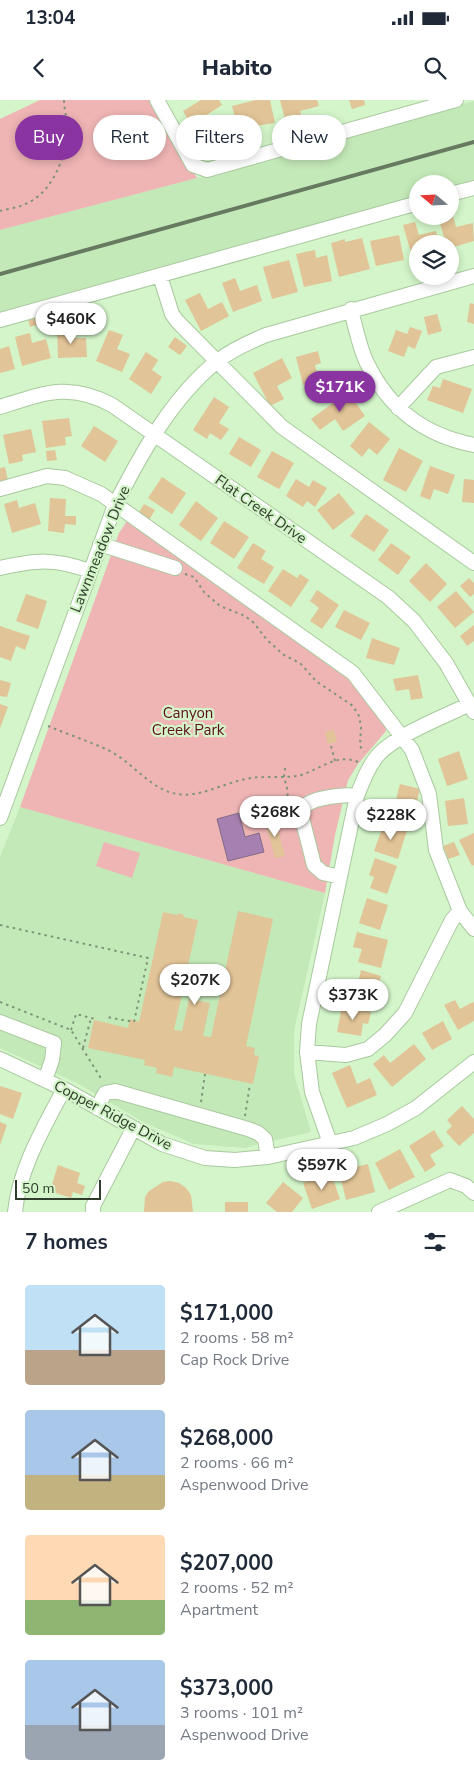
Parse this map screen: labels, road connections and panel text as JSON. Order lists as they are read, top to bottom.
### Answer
{
  "streets": {
    "street": ["Flat Creek Drive", "Lawnmeadow Drive", "Copper Ridge Drive"]
  },
  "crossings": [
    ["Flat Creek Drive", "Lawnmeadow Drive"]
  ],
  "parks": ["Canyon Creek Park"],
  "scale_bar": "50 m",
  "north": "left",
  "page": {
    "status": "13:04",
    "header": "Habito",
    "chip": [
      "Buy",
      "Rent",
      "Filters",
      "New"
    ],
    "price": [
      "$460K",
      "$171K",
      "$268K",
      "$228K",
      "$207K",
      "$373K",
      "$597K"
    ],
    "scale": "50 m",
    "heading": "7 homes",
    "list": [
      {
        "name": "$171,000",
        "note": "2 rooms · 58 m² · Cap Rock Drive"
      },
      {
        "name": "$268,000",
        "note": "2 rooms · 66 m² · Aspenwood Drive"
      },
      {
        "name": "$207,000",
        "note": "2 rooms · 52 m² · Apartment"
      },
      {
        "name": "$373,000",
        "note": "3 rooms · 101 m² · Aspenwood Drive"
      }
    ]
  }
}
